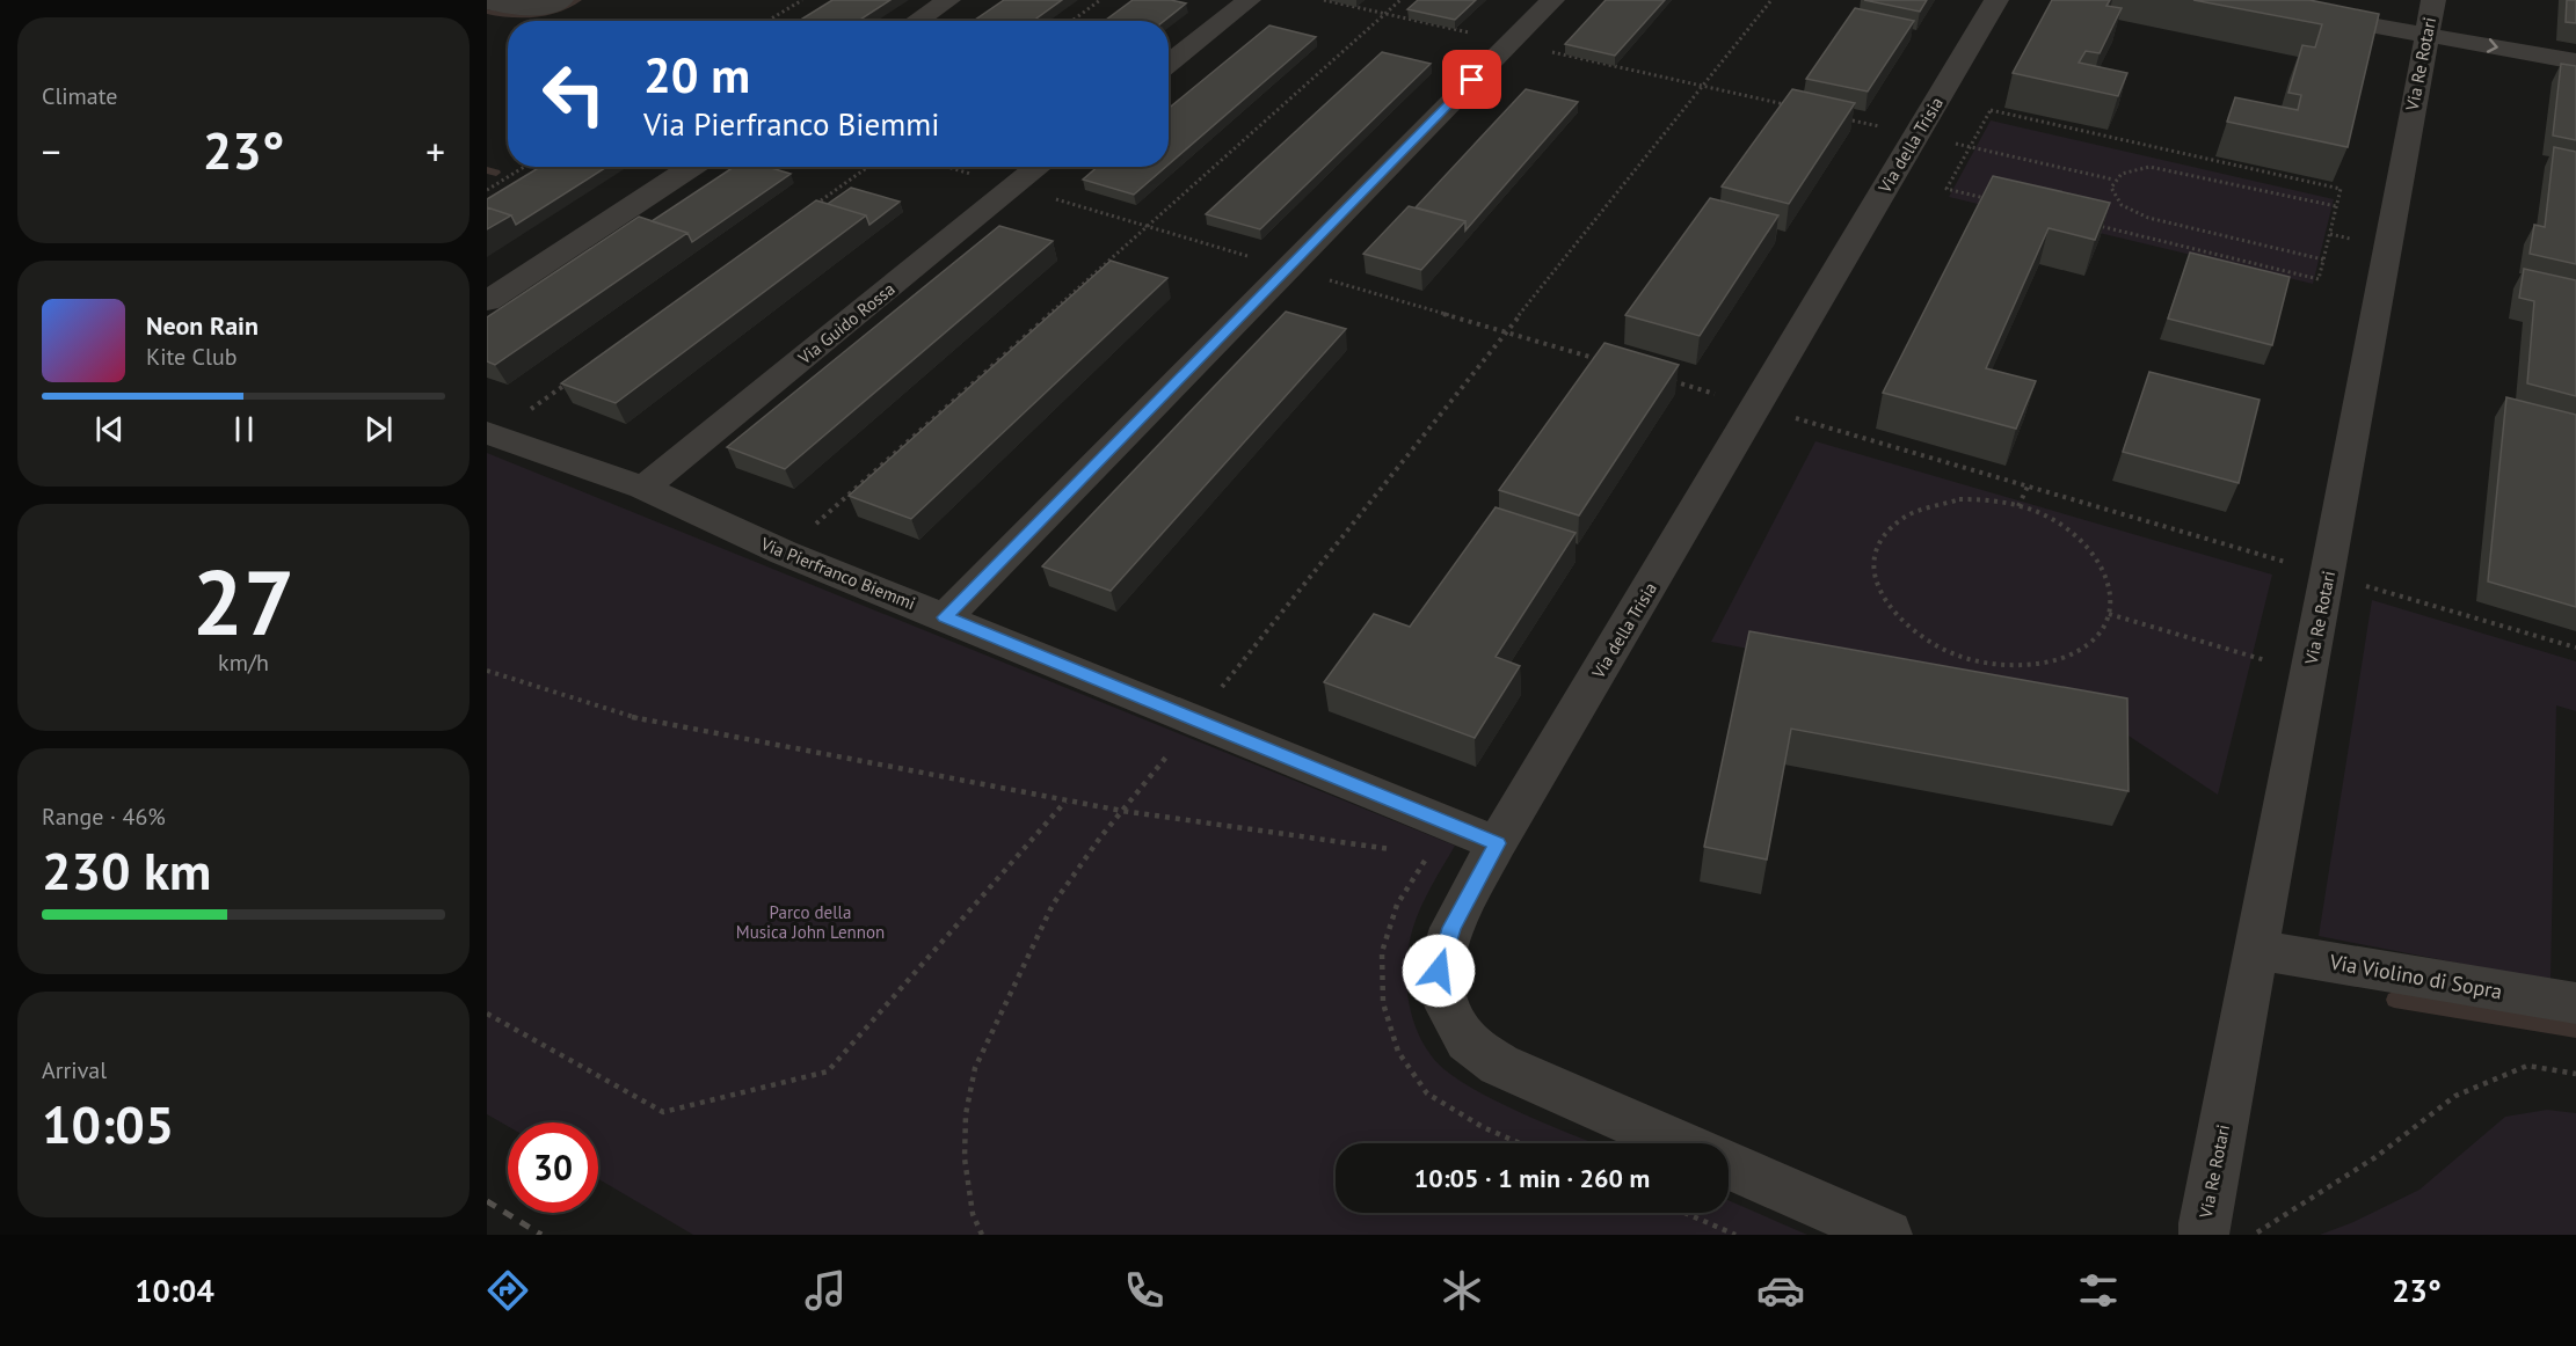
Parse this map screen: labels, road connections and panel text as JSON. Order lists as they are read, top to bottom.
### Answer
{
  "streets": {
    "street": [
      "Via Re Rotari",
      "Via della Trisia",
      "Via Guido Rossa",
      "Via Pierfranco Biemmi",
      "Via Violino di Sopra"
    ]
  },
  "crossings": [
    ["Via Re Rotari", "Via Violino di Sopra"],
    ["Via della Trisia", "Via Pierfranco Biemmi"],
    ["Via Guido Rossa", "Via Pierfranco Biemmi"]
  ],
  "parks": ["Parco della Musica John Lennon"],
  "page": {
    "tile": [
      "Climate",
      ["27", "km/h"],
      ["Range · 46%", "230 km"],
      ["Arrival", "10:05"]
    ],
    "turn": ["20 m", "Via Pierfranco Biemmi"],
    "heat": ["−", "23°", "+"],
    "song": ["Neon Rain", "Kite Club"],
    "limit": "30",
    "trip": "10:05 · 1 min · 260 m",
    "tabs": ["10:04", "23°"]
  }
}
